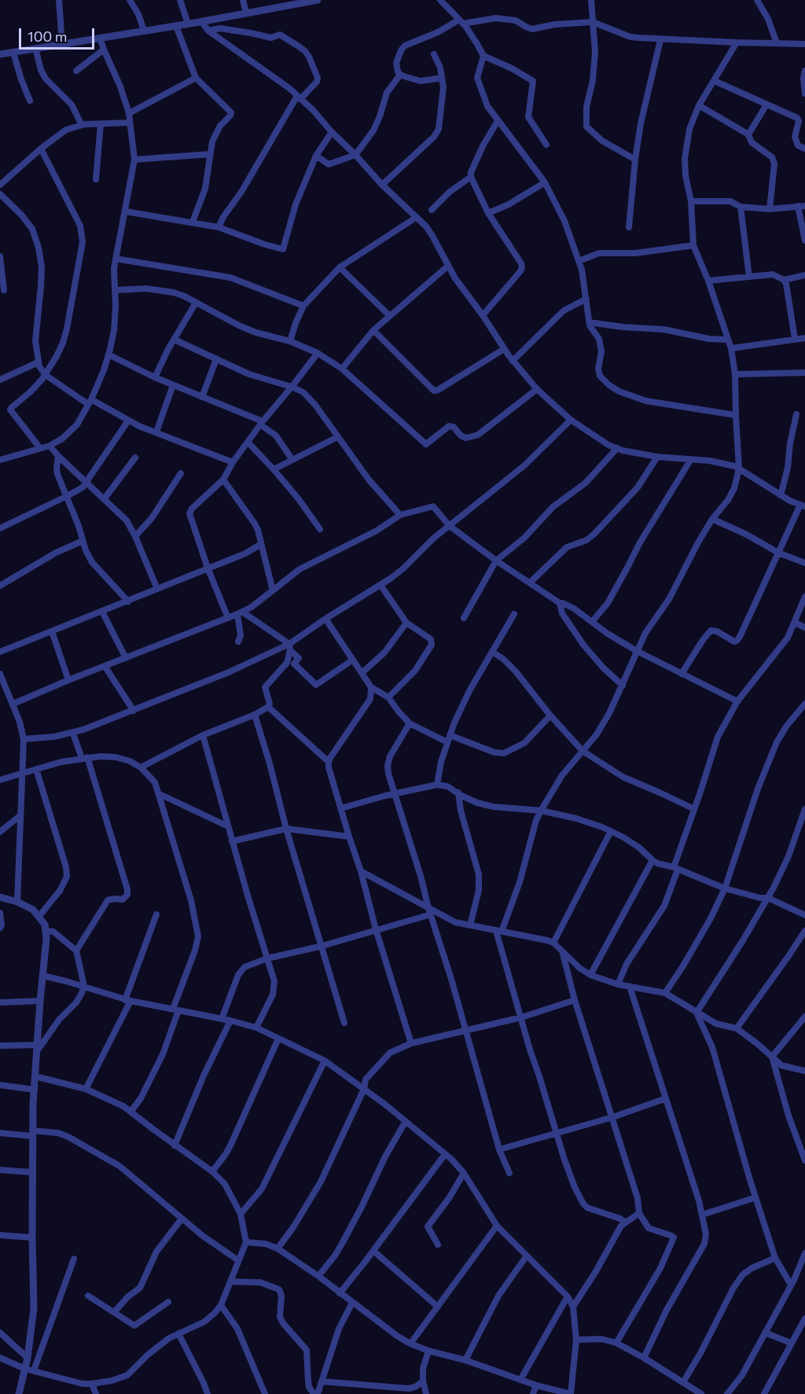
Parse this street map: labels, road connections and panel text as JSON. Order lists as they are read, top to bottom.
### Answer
{
  "scale_bar": "100 m"
}
